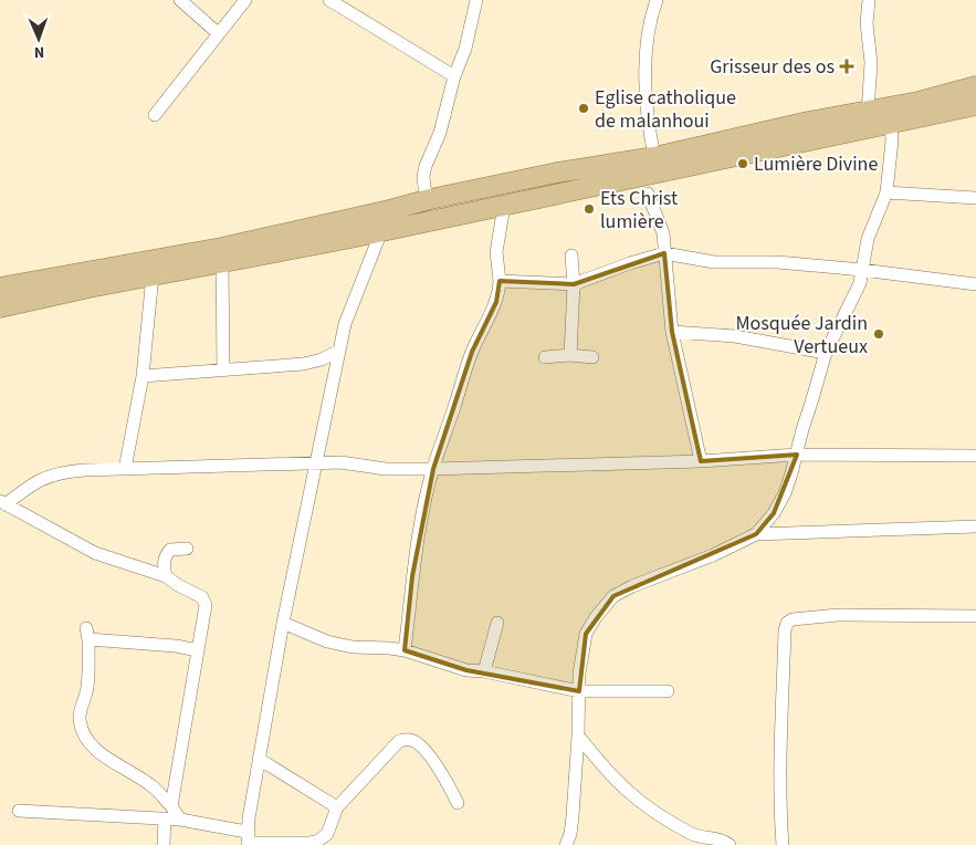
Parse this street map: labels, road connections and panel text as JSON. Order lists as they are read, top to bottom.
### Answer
{
  "places": {
    "health": ["Grisseur des os"],
    "other": [
      "Eglise catholique de malanhoui",
      "Lumière Divine",
      "Ets Christ lumière",
      "Mosquée Jardin Vertueux"
    ]
  },
  "north": "bottom"
}
